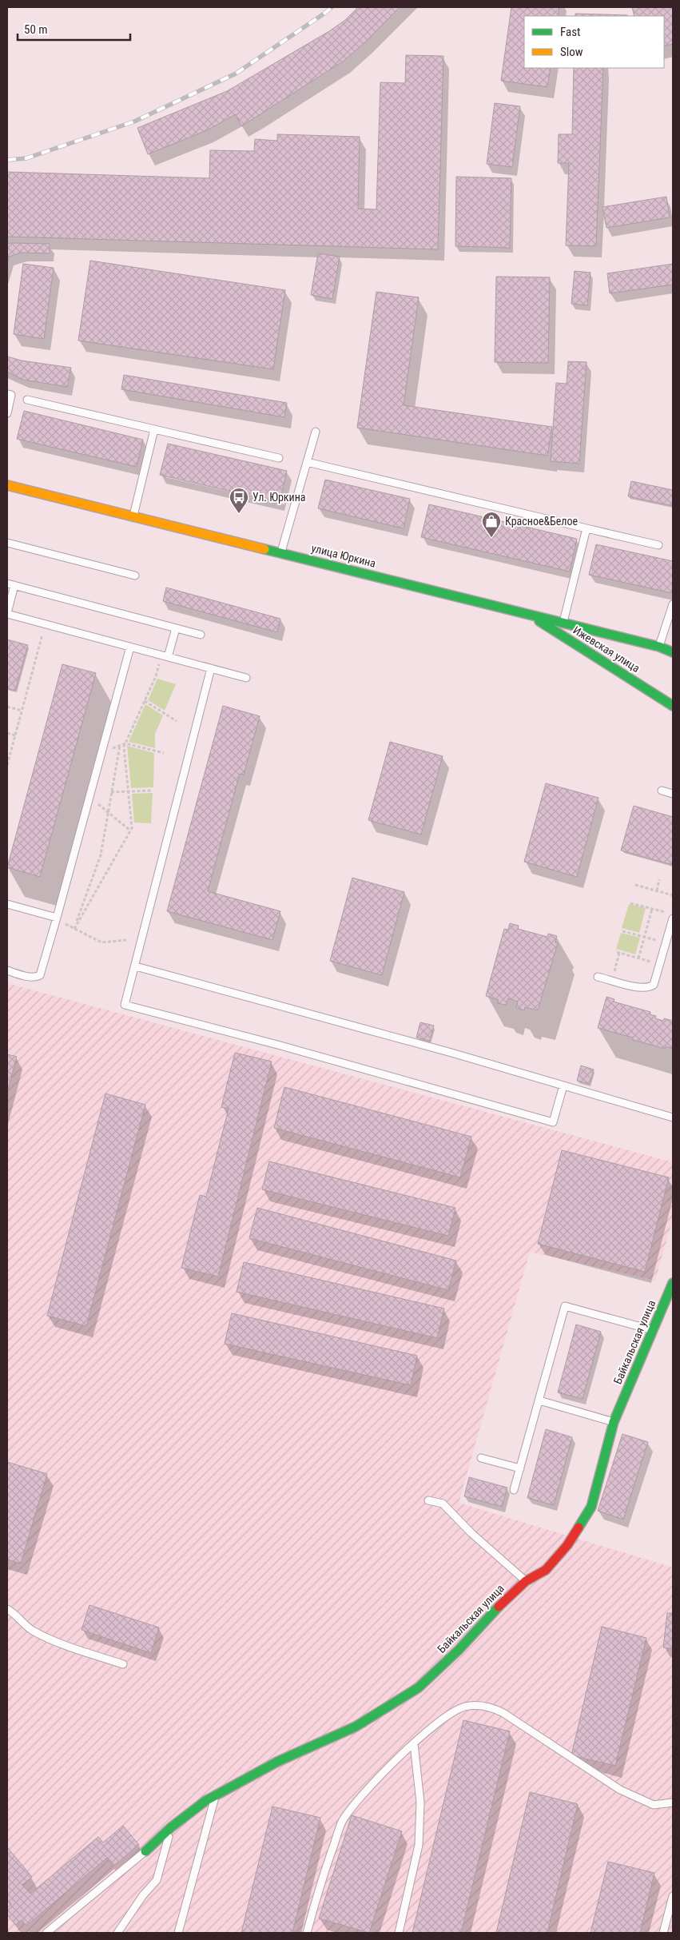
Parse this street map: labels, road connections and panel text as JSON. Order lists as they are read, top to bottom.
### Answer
{
  "streets": {
    "street": ["улица Юркина", "Ижевская улица", "Байкальская улица"]
  },
  "crossings": [
    ["улица Юркина", "Ижевская улица"]
  ],
  "places": {
    "bus stop": ["Ул. Юркина"],
    "shop": ["Красное&Белое"]
  },
  "legend": ["Fast", "Slow"],
  "scale_bar": "50 m"
}
